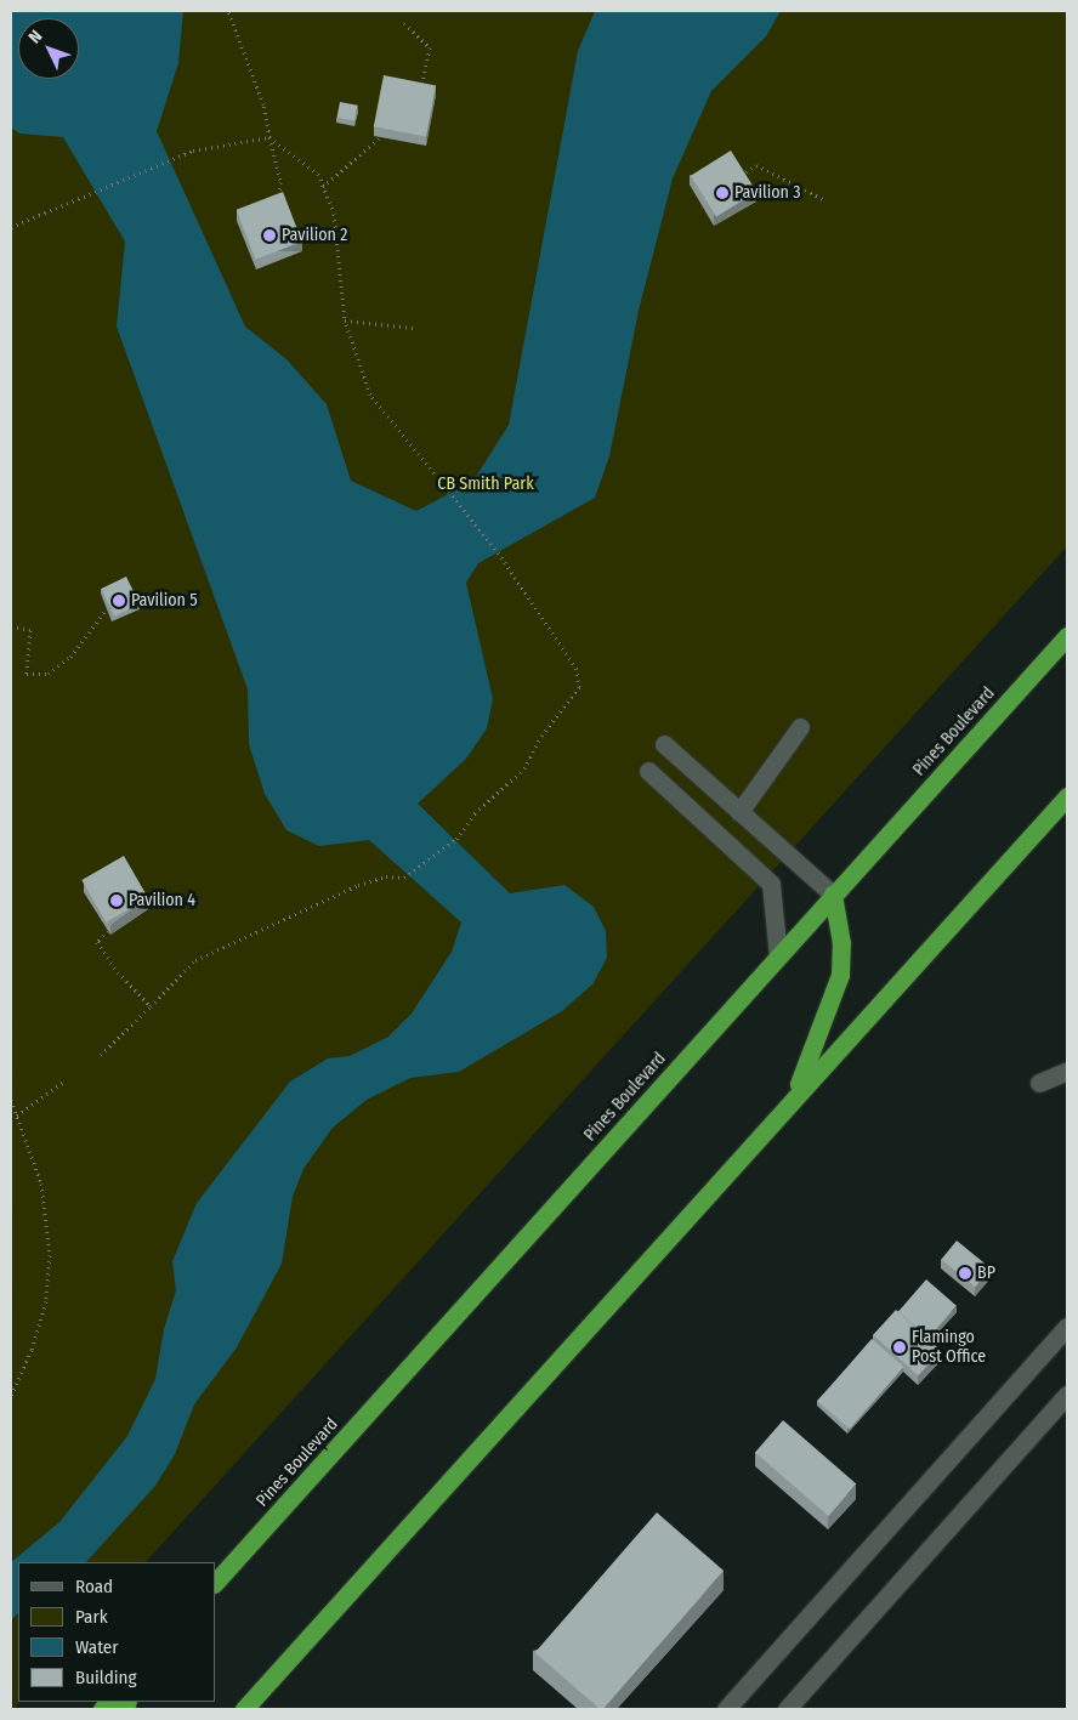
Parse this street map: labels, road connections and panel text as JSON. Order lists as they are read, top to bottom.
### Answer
{
  "streets": {
    "highway": ["Pines Boulevard"]
  },
  "parks": ["CB Smith Park"],
  "places": [
    "Pavilion 3",
    "Pavilion 2",
    "Pavilion 5",
    "Pavilion 4",
    "BP",
    "Flamingo Post Office"
  ],
  "legend": [
    "Road",
    "Park",
    "Water",
    "Building"
  ],
  "north": "top left"
}
